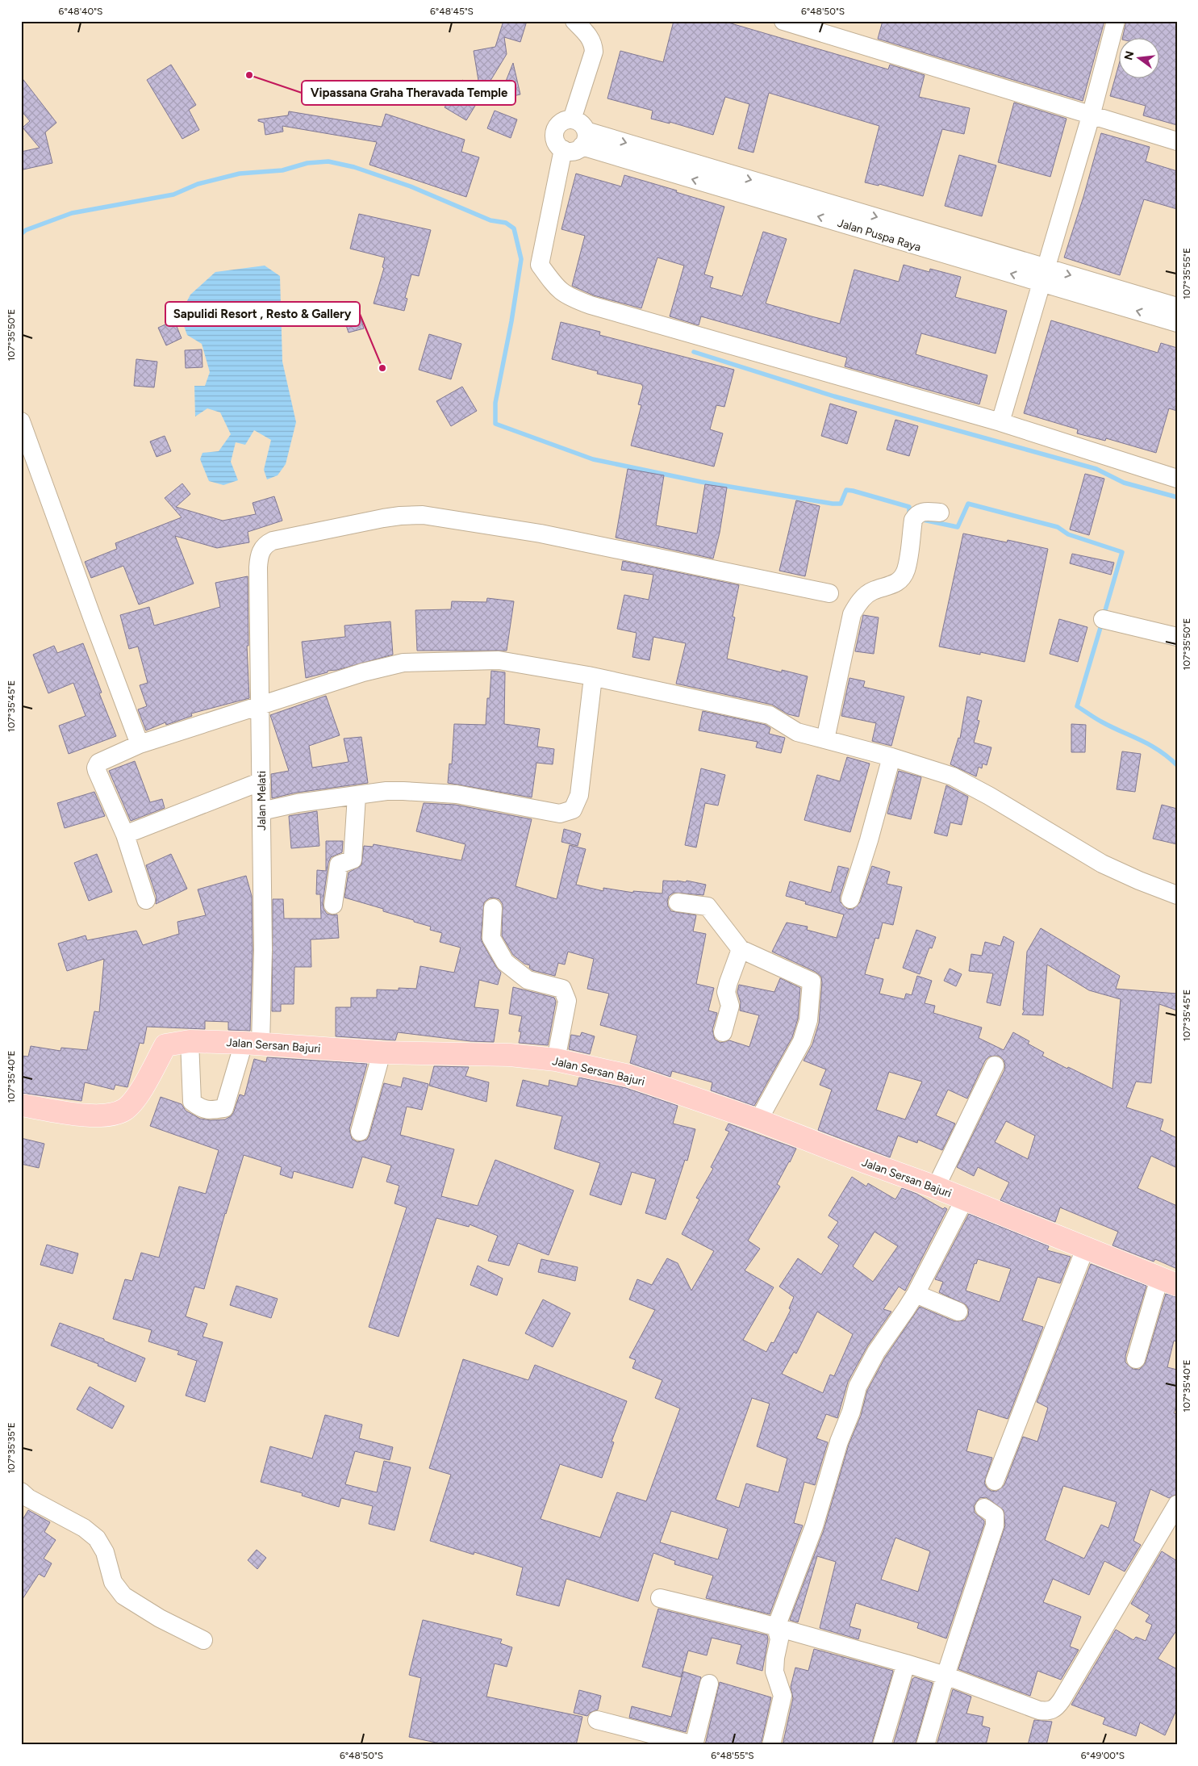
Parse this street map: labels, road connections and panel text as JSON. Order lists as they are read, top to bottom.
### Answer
{
  "streets": {
    "main road": ["Jalan Sersan Bajuri"],
    "street": ["Jalan Puspa Raya", "Jalan Melati"]
  },
  "crossings": [
    ["Jalan Melati", "Jalan Sersan Bajuri"]
  ],
  "places": ["Vipassana Graha Theravada Temple", "Sapulidi Resort , Resto & Gallery"],
  "north": "left",
  "coordinates": [
    "6°48'40\"S",
    "6°48'45\"S",
    "6°48'50\"S",
    "107°35'55\"E",
    "107°35'50\"E",
    "107°35'45\"E",
    "107°35'40\"E",
    "107°35'35\"E",
    "6°48'55\"S",
    "6°49'00\"S"
  ]
}
